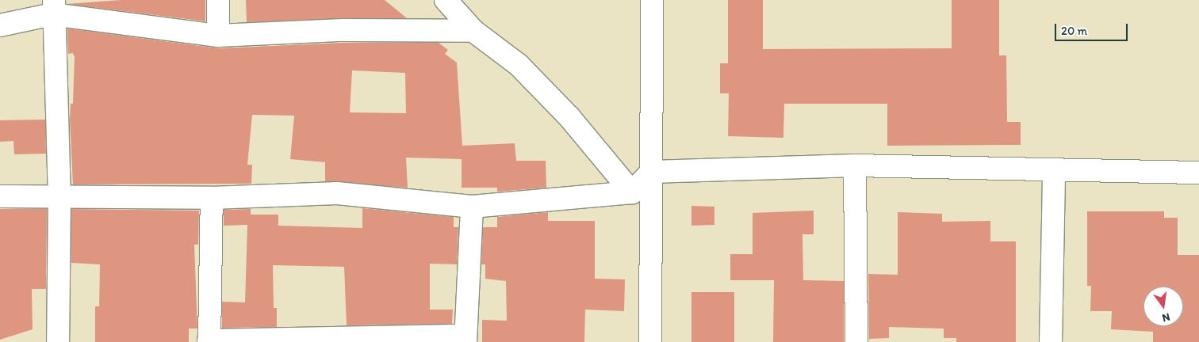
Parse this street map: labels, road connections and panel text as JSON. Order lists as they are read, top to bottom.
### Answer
{
  "scale_bar": "20 m",
  "north": "bottom"
}
